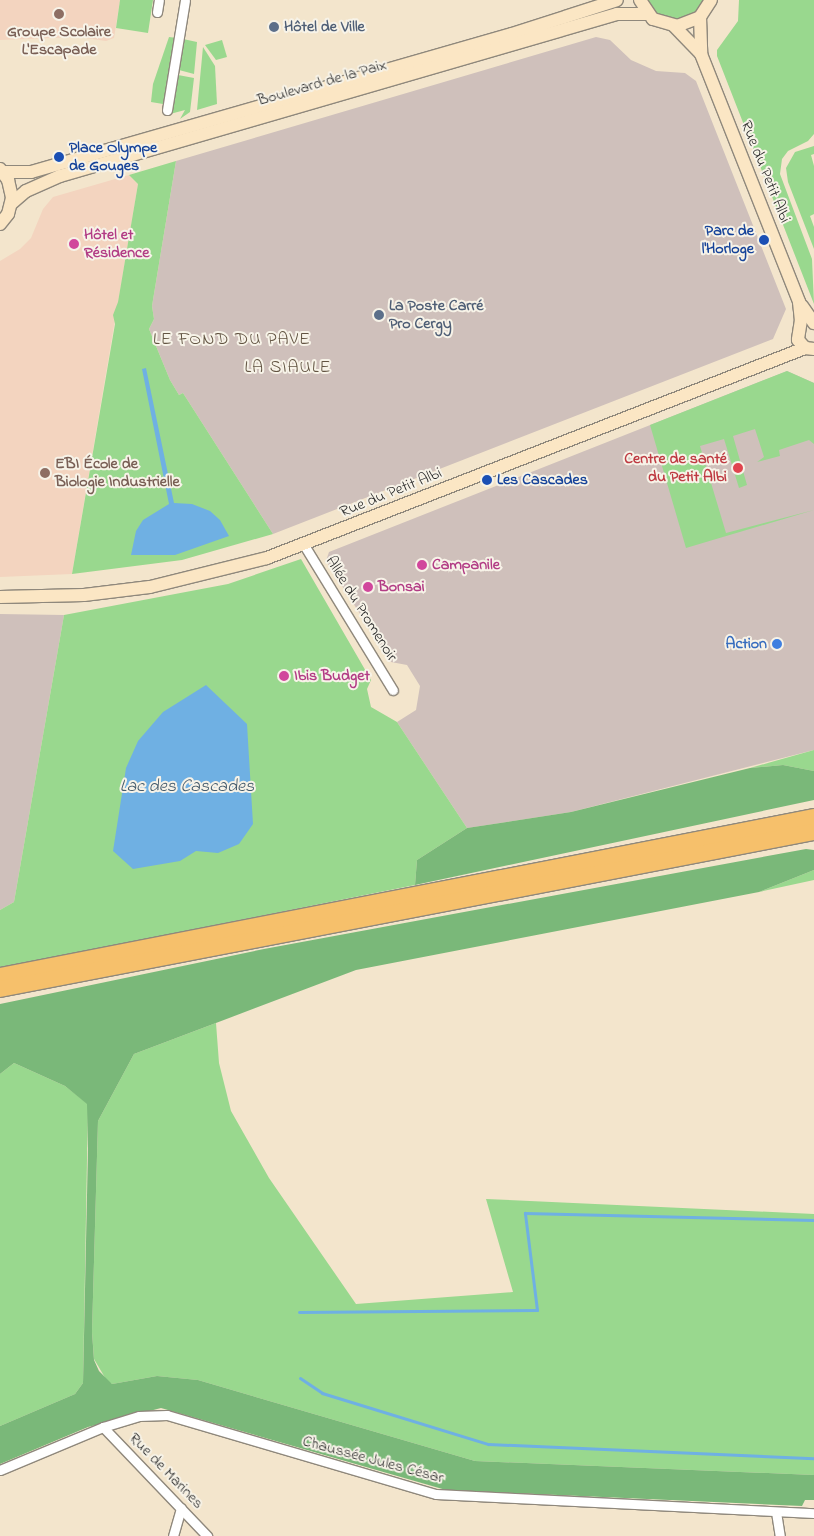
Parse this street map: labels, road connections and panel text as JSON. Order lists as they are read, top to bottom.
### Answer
{
  "streets": {
    "main road": ["Boulevard de la Paix", "Rue du Petit Albi"],
    "street": ["Allée du Promenoir", "Chaussée Jules César", "Rue de Marines"]
  },
  "crossings": [
    ["Rue du Petit Albi", "Allée du Promenoir"],
    ["Chaussée Jules César", "Rue de Marines"]
  ],
  "districts": ["LE FOND DU PAVE", "LA SIAULE"],
  "water": ["Lac des Cascades"],
  "places": [
    "Groupe Scolaire L'Escapade",
    "Hôtel de Ville",
    "Place Olympe de Gouges",
    "Parc de l'Horloge",
    "Hôtel et Résidence",
    "La Poste Carré Pro Cergy",
    "Centre de santé du Petit Albi",
    "EBI École de Biologie Industrielle",
    "Les Cascades",
    "Campanile",
    "Bonsai",
    "Action",
    "Ibis Budget"
  ]
}
